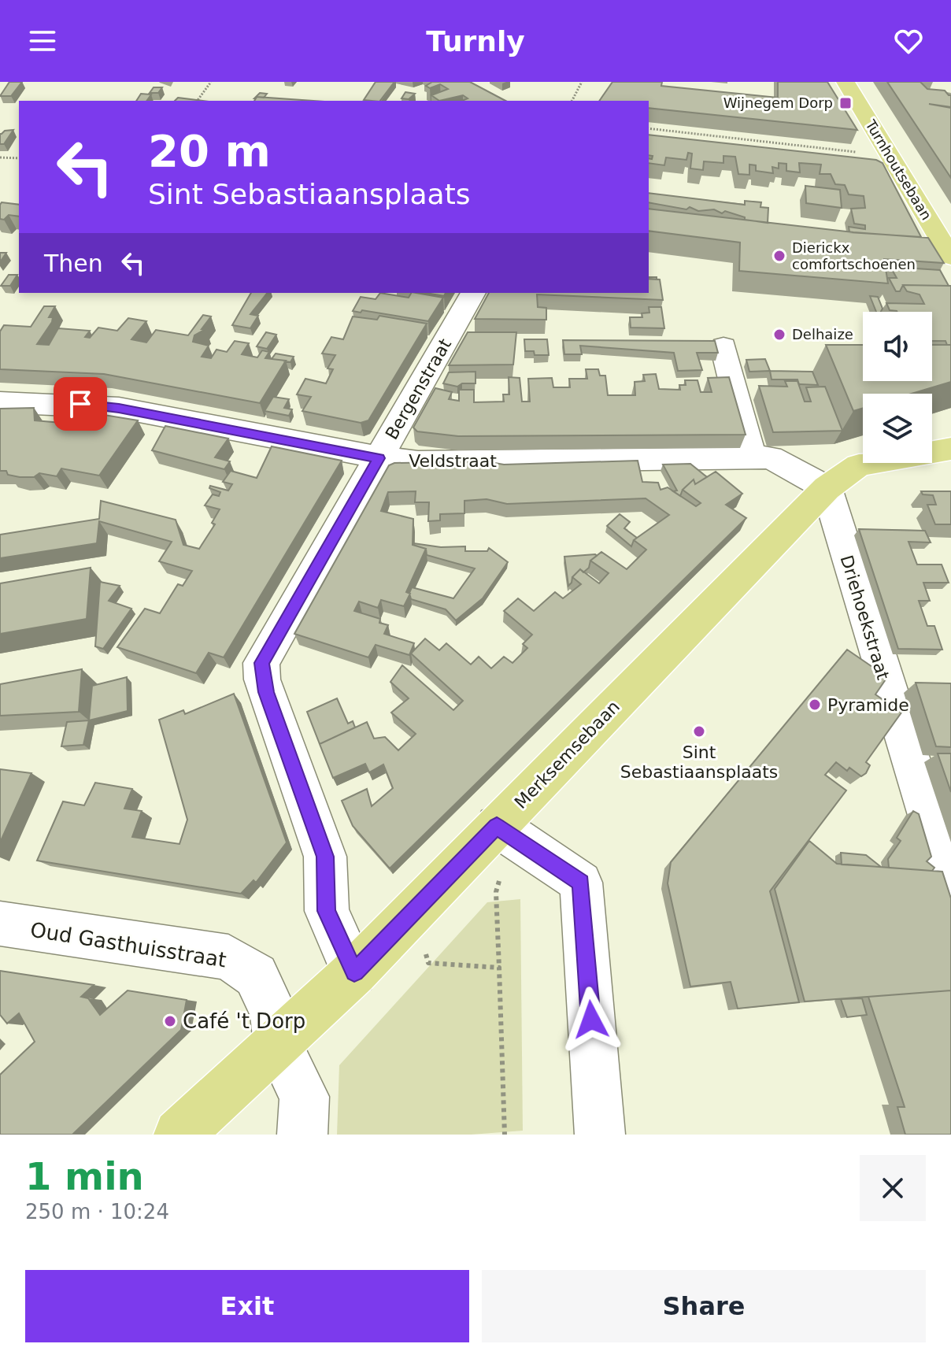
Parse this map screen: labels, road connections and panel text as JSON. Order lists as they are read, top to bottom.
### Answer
{
  "streets": {
    "main road": ["Turnhoutsebaan", "Merksemsebaan"],
    "street": [
      "Bergenstraat",
      "Veldstraat",
      "Driehoekstraat",
      "Oud Gasthuisstraat"
    ]
  },
  "crossings": [
    ["Bergenstraat", "Veldstraat"],
    ["Bergenstraat", "Merksemsebaan"],
    ["Veldstraat", "Driehoekstraat"],
    ["Veldstraat", "Merksemsebaan"],
    ["Driehoekstraat", "Merksemsebaan"],
    ["Merksemsebaan", "Oud Gasthuisstraat"]
  ],
  "places": {
    "transit": ["Wijnegem Dorp"],
    "other": [
      "Dierickx comfortschoenen",
      "Delhaize",
      "Pyramide",
      "Sint Sebastiaansplaats",
      "Café 't Dorp"
    ]
  },
  "page": {
    "header": "Turnly",
    "turn": ["20 m", "Sint Sebastiaansplaats"],
    "then": "Then",
    "heading": ["1 min", "250 m · 10:24"],
    "buttons": ["Exit", "Share"]
  }
}
